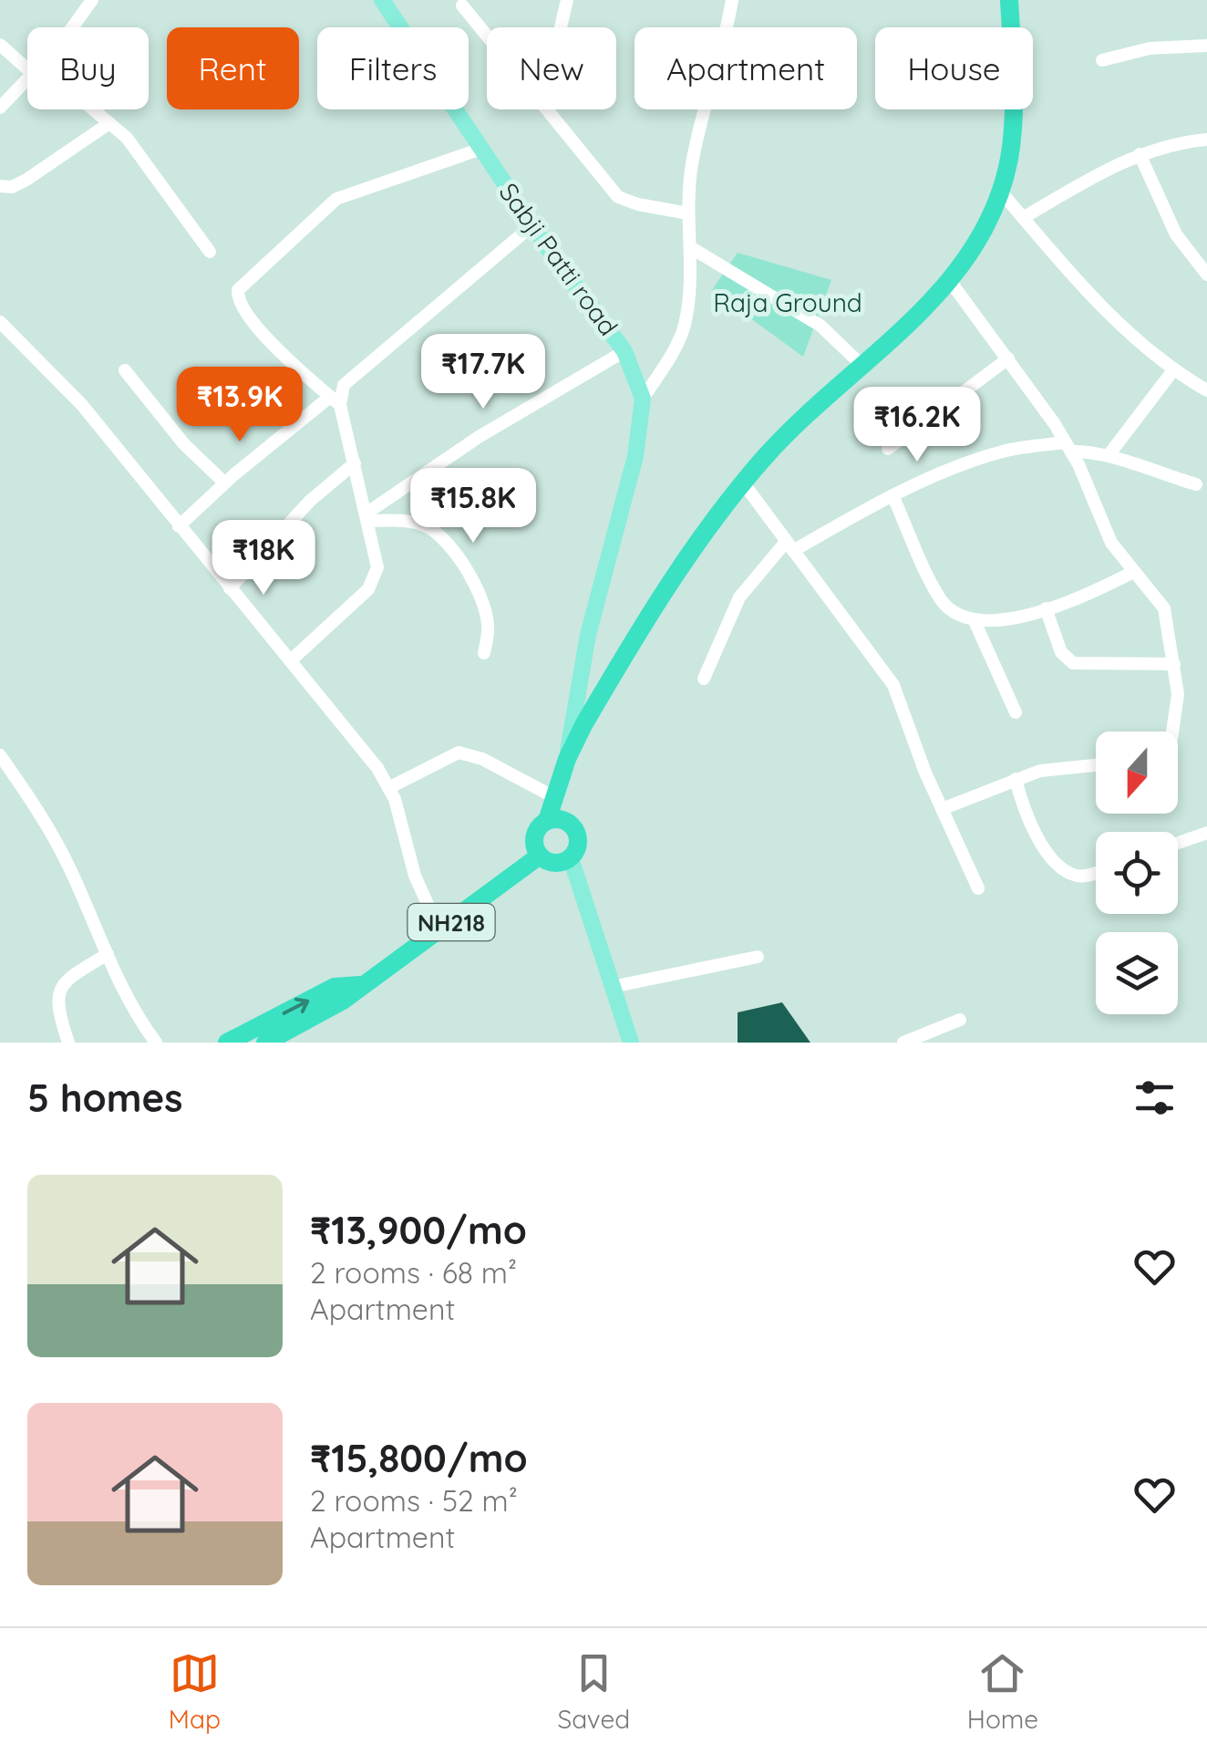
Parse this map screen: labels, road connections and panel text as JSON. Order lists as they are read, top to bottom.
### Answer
{
  "streets": {
    "highway": ["NH218"],
    "main road": ["Sabji Patti road"]
  },
  "parks": ["Raja Ground"],
  "north": "bottom",
  "page": {
    "chip": [
      "Buy",
      "Rent",
      "Filters",
      "New",
      "Apartment",
      "House"
    ],
    "price": [
      "₹17.7K",
      "₹13.9K",
      "₹16.2K",
      "₹15.8K",
      "₹18K"
    ],
    "heading": "5 homes",
    "list": [
      {
        "name": "₹13,900/mo",
        "note": "2 rooms · 68 m² · Apartment"
      },
      {
        "name": "₹15,800/mo",
        "note": "2 rooms · 52 m² · Apartment"
      }
    ],
    "tabs": ["Map", "Saved", "Home"]
  }
}
